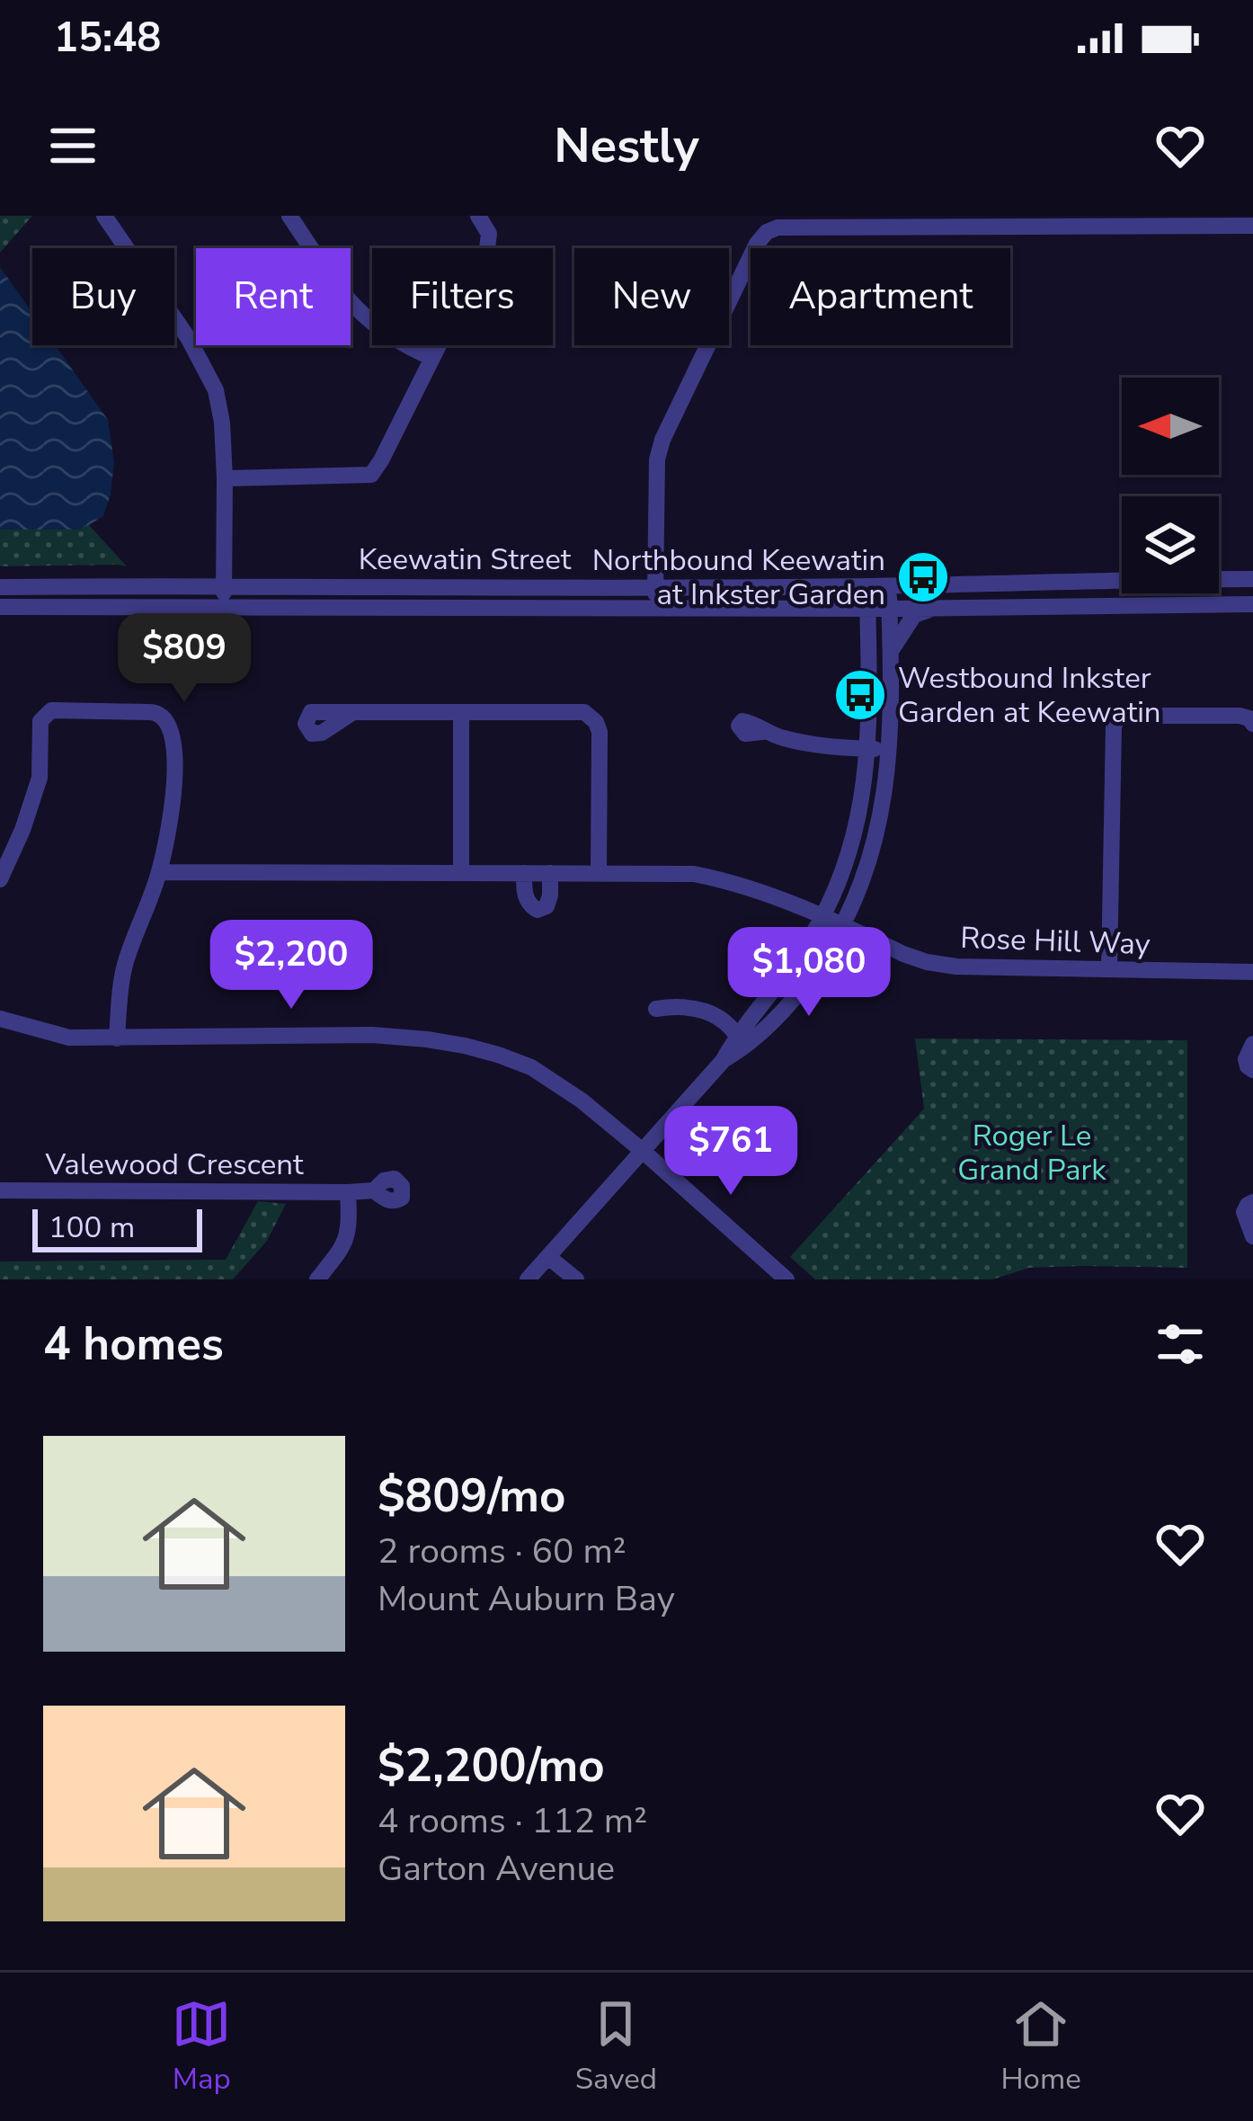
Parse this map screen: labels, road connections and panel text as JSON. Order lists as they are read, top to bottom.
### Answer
{
  "streets": {
    "street": ["Keewatin Street", "Rose Hill Way", "Valewood Crescent"]
  },
  "parks": ["Roger Le Grand Park"],
  "places": {
    "bus stop": ["Northbound Keewatin at Inkster Garden", "Westbound Inkster Garden at Keewatin"]
  },
  "scale_bar": "100 m",
  "north": "left",
  "page": {
    "status": "15:48",
    "header": "Nestly",
    "chip": [
      "Buy",
      "Rent",
      "Filters",
      "New",
      "Apartment"
    ],
    "price": [
      "$809",
      "$2,200",
      "$1,080",
      "$761"
    ],
    "scale": "100 m",
    "heading": "4 homes",
    "list": [
      {
        "name": "$809/mo",
        "note": "2 rooms · 60 m² · Mount Auburn Bay"
      },
      {
        "name": "$2,200/mo",
        "note": "4 rooms · 112 m² · Garton Avenue"
      }
    ],
    "tabs": ["Map", "Saved", "Home"]
  }
}
